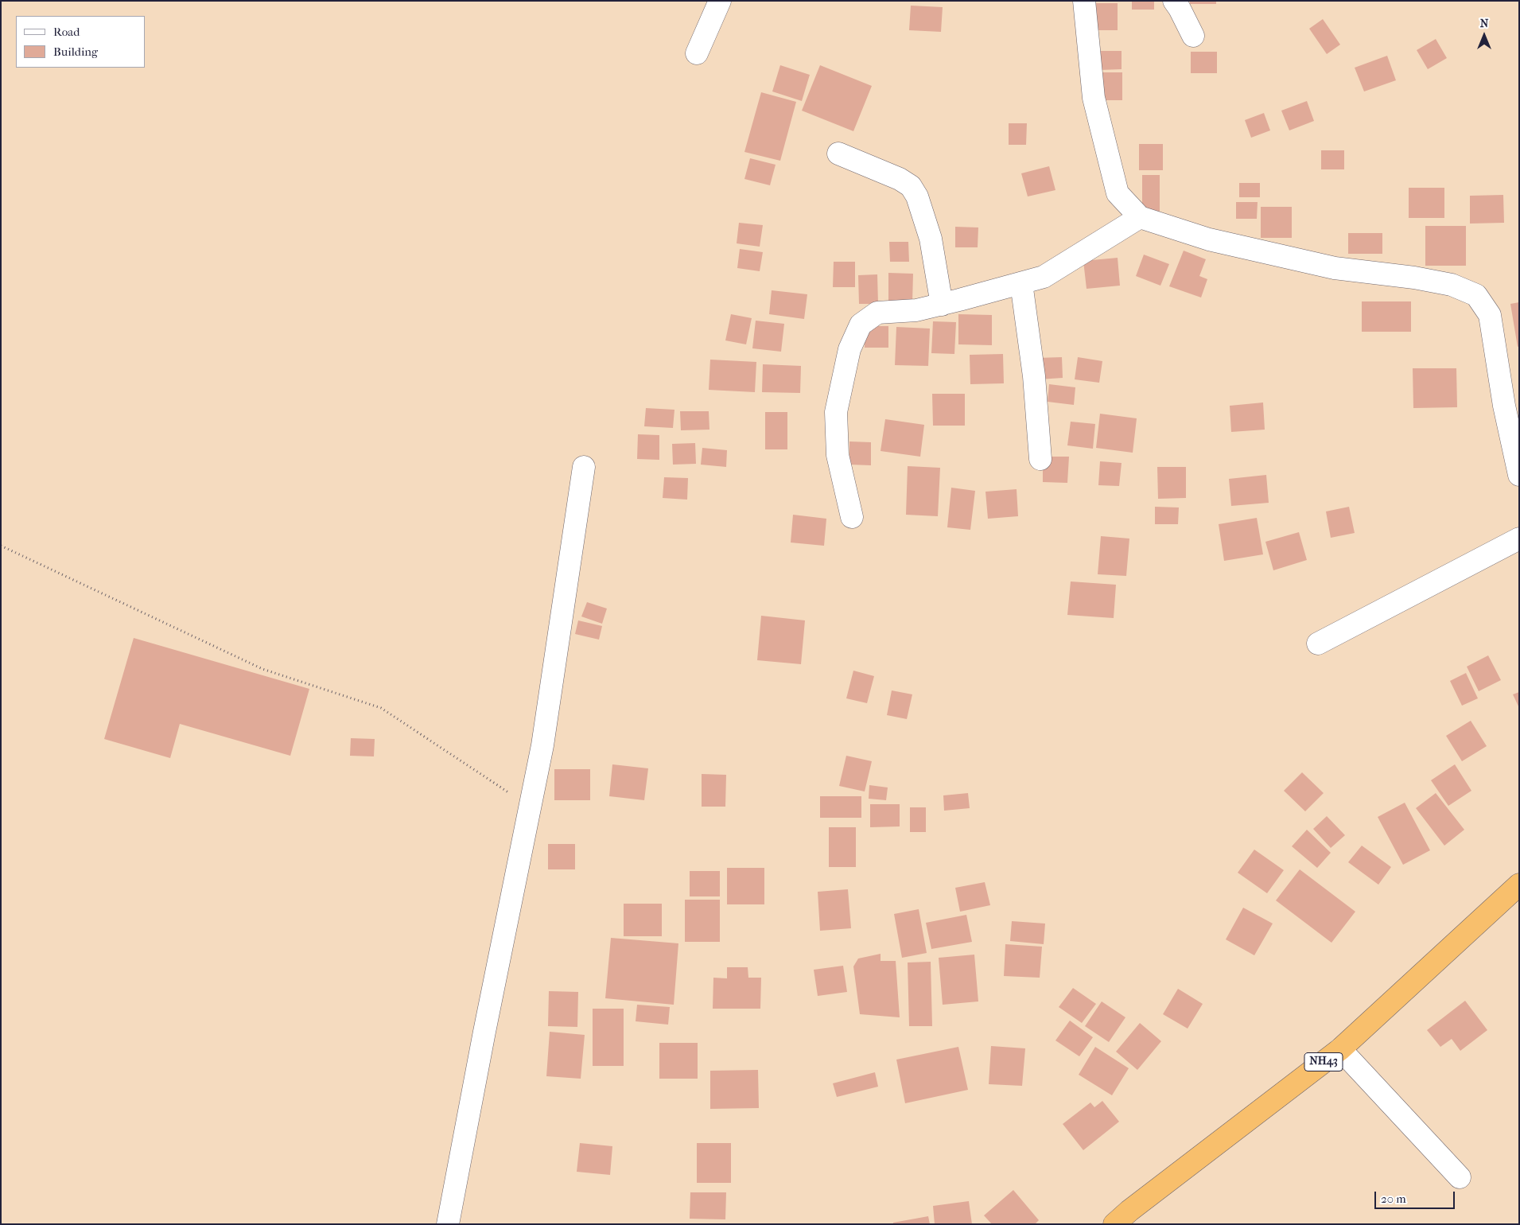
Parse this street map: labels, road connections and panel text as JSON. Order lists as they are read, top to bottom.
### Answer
{
  "streets": {
    "highway": ["NH43"]
  },
  "legend": ["Road", "Building"],
  "scale_bar": "20 m",
  "north": "top"
}
